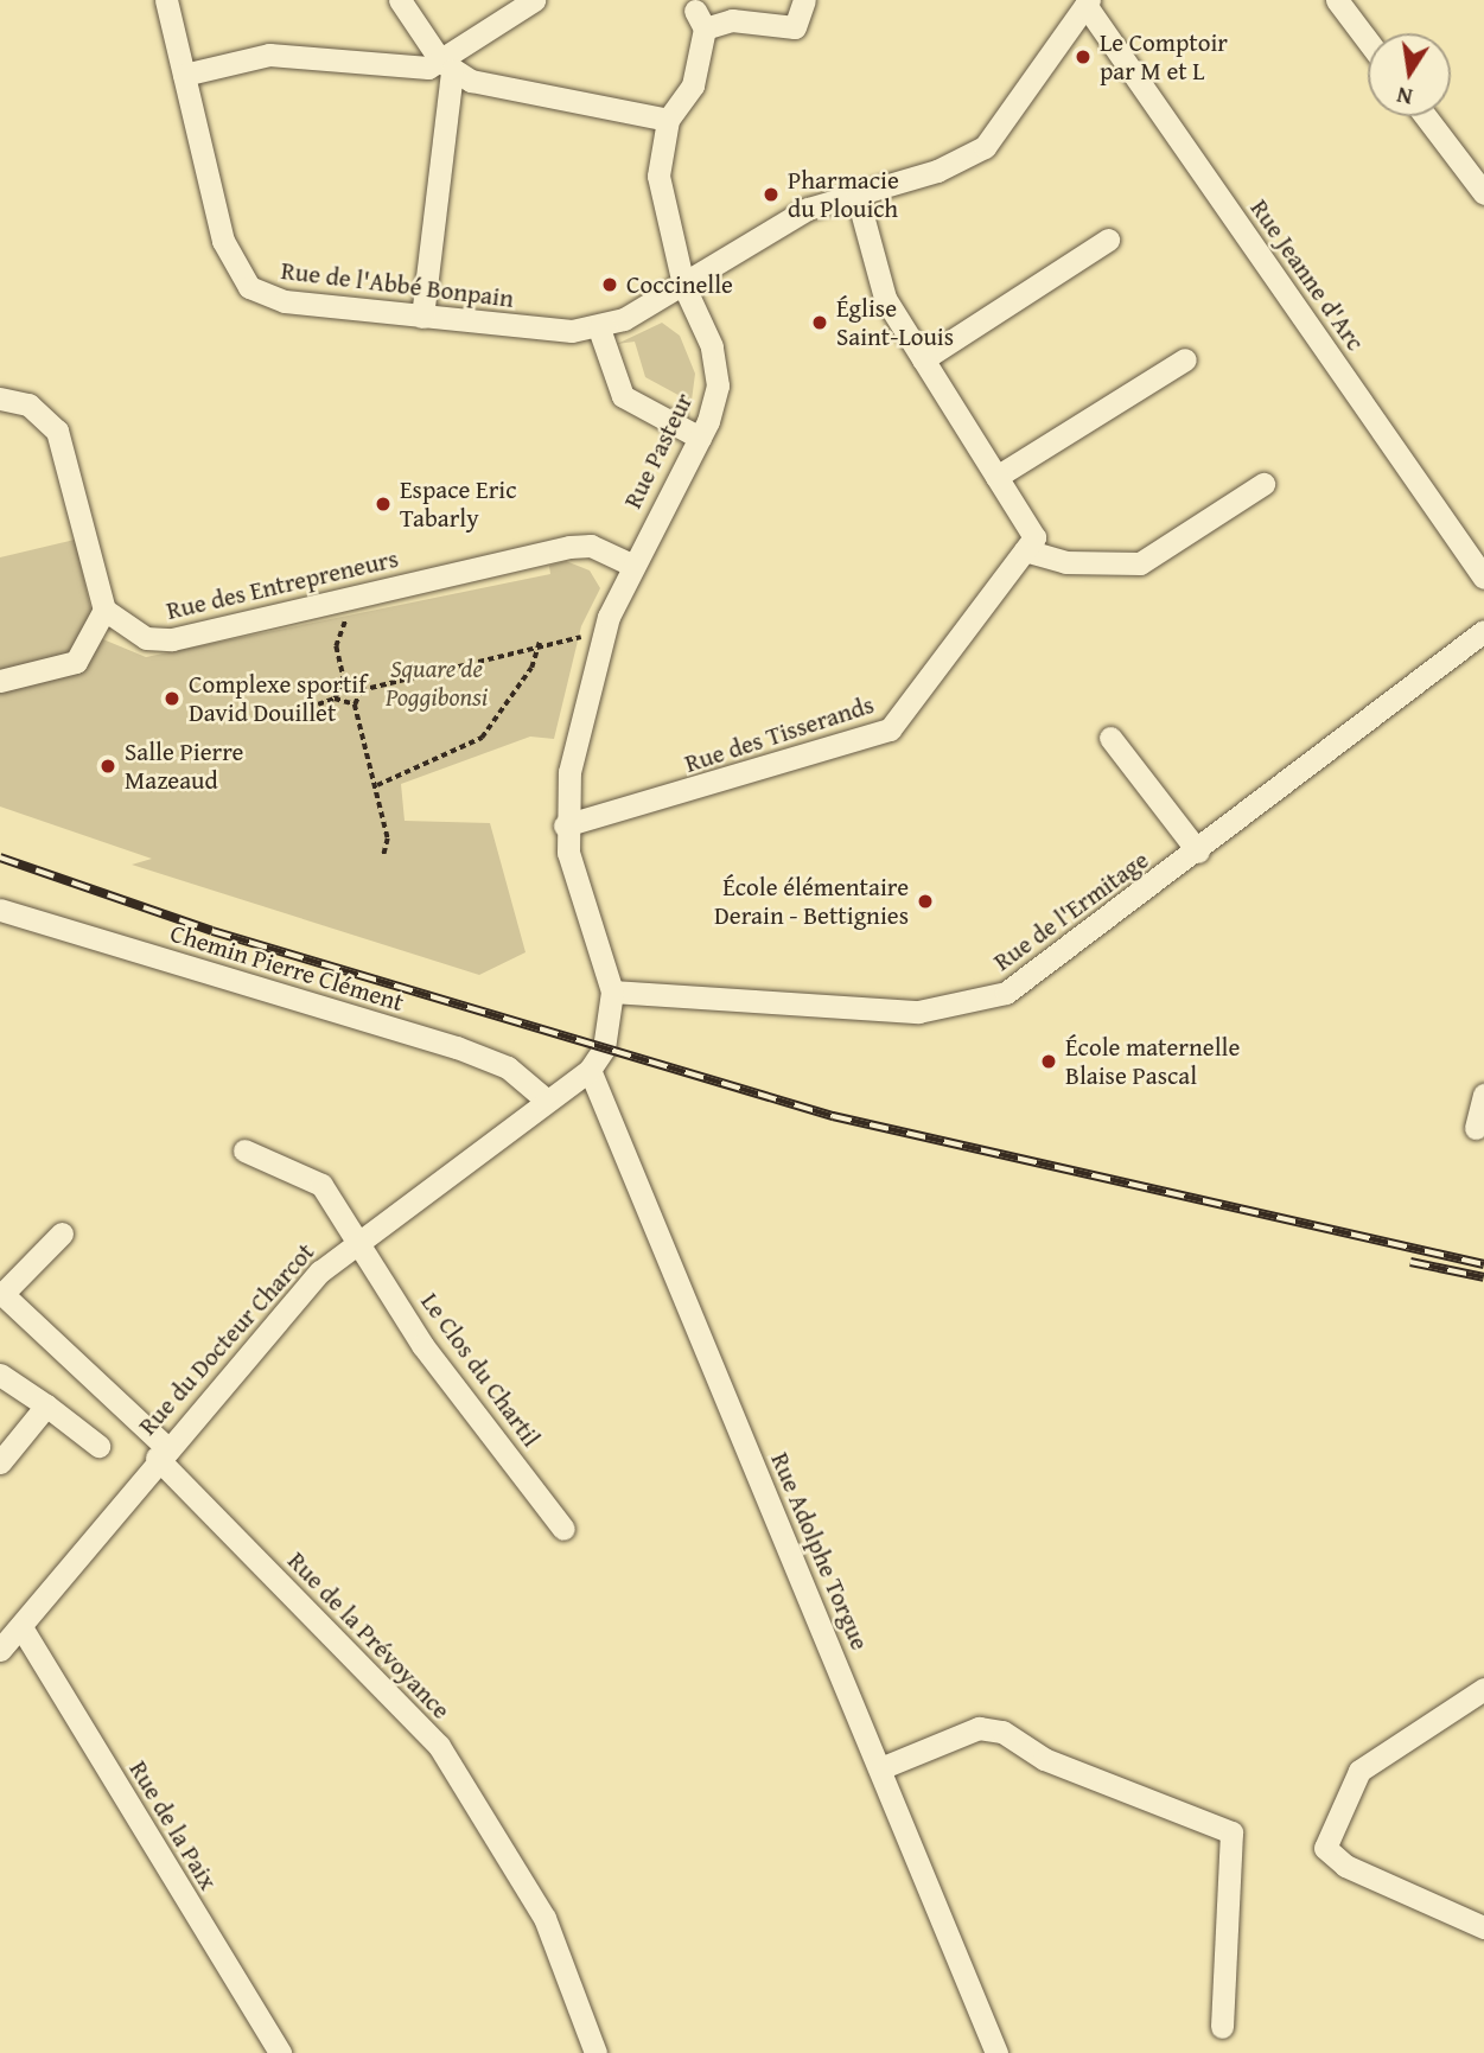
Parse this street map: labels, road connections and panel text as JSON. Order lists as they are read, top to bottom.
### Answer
{
  "streets": {
    "street": [
      "Rue Jeanne d'Arc",
      "Rue de l'Abbé Bonpain",
      "Rue Pasteur",
      "Rue des Entrepreneurs",
      "Rue des Tisserands",
      "Rue de l'Ermitage",
      "Chemin Pierre Clément",
      "Rue du Docteur Charcot",
      "Le Clos du Chartil",
      "Rue Adolphe Torgue",
      "Rue de la Prévoyance",
      "Rue de la Paix"
    ]
  },
  "crossings": [
    ["Rue Pasteur", "Rue des Entrepreneurs"],
    ["Rue Pasteur", "Rue des Tisserands"],
    ["Rue Pasteur", "Rue de l'Ermitage"],
    ["Rue Pasteur", "Rue du Docteur Charcot"],
    ["Rue de l'Ermitage", "Rue du Docteur Charcot"],
    ["Chemin Pierre Clément", "Rue du Docteur Charcot"],
    ["Rue du Docteur Charcot", "Le Clos du Chartil"],
    ["Rue du Docteur Charcot", "Rue Adolphe Torgue"],
    ["Rue du Docteur Charcot", "Rue de la Prévoyance"],
    ["Rue du Docteur Charcot", "Rue de la Paix"]
  ],
  "parks": ["Square de Poggibonsi"],
  "places": [
    "Le Comptoir par M et L",
    "Pharmacie du Plouich",
    "Coccinelle",
    "Église Saint-Louis",
    "Espace Eric Tabarly",
    "Complexe sportif David Douillet",
    "Salle Pierre Mazeaud",
    "École élémentaire Derain - Bettignies",
    "École maternelle Blaise Pascal"
  ],
  "north": "bottom"
}
